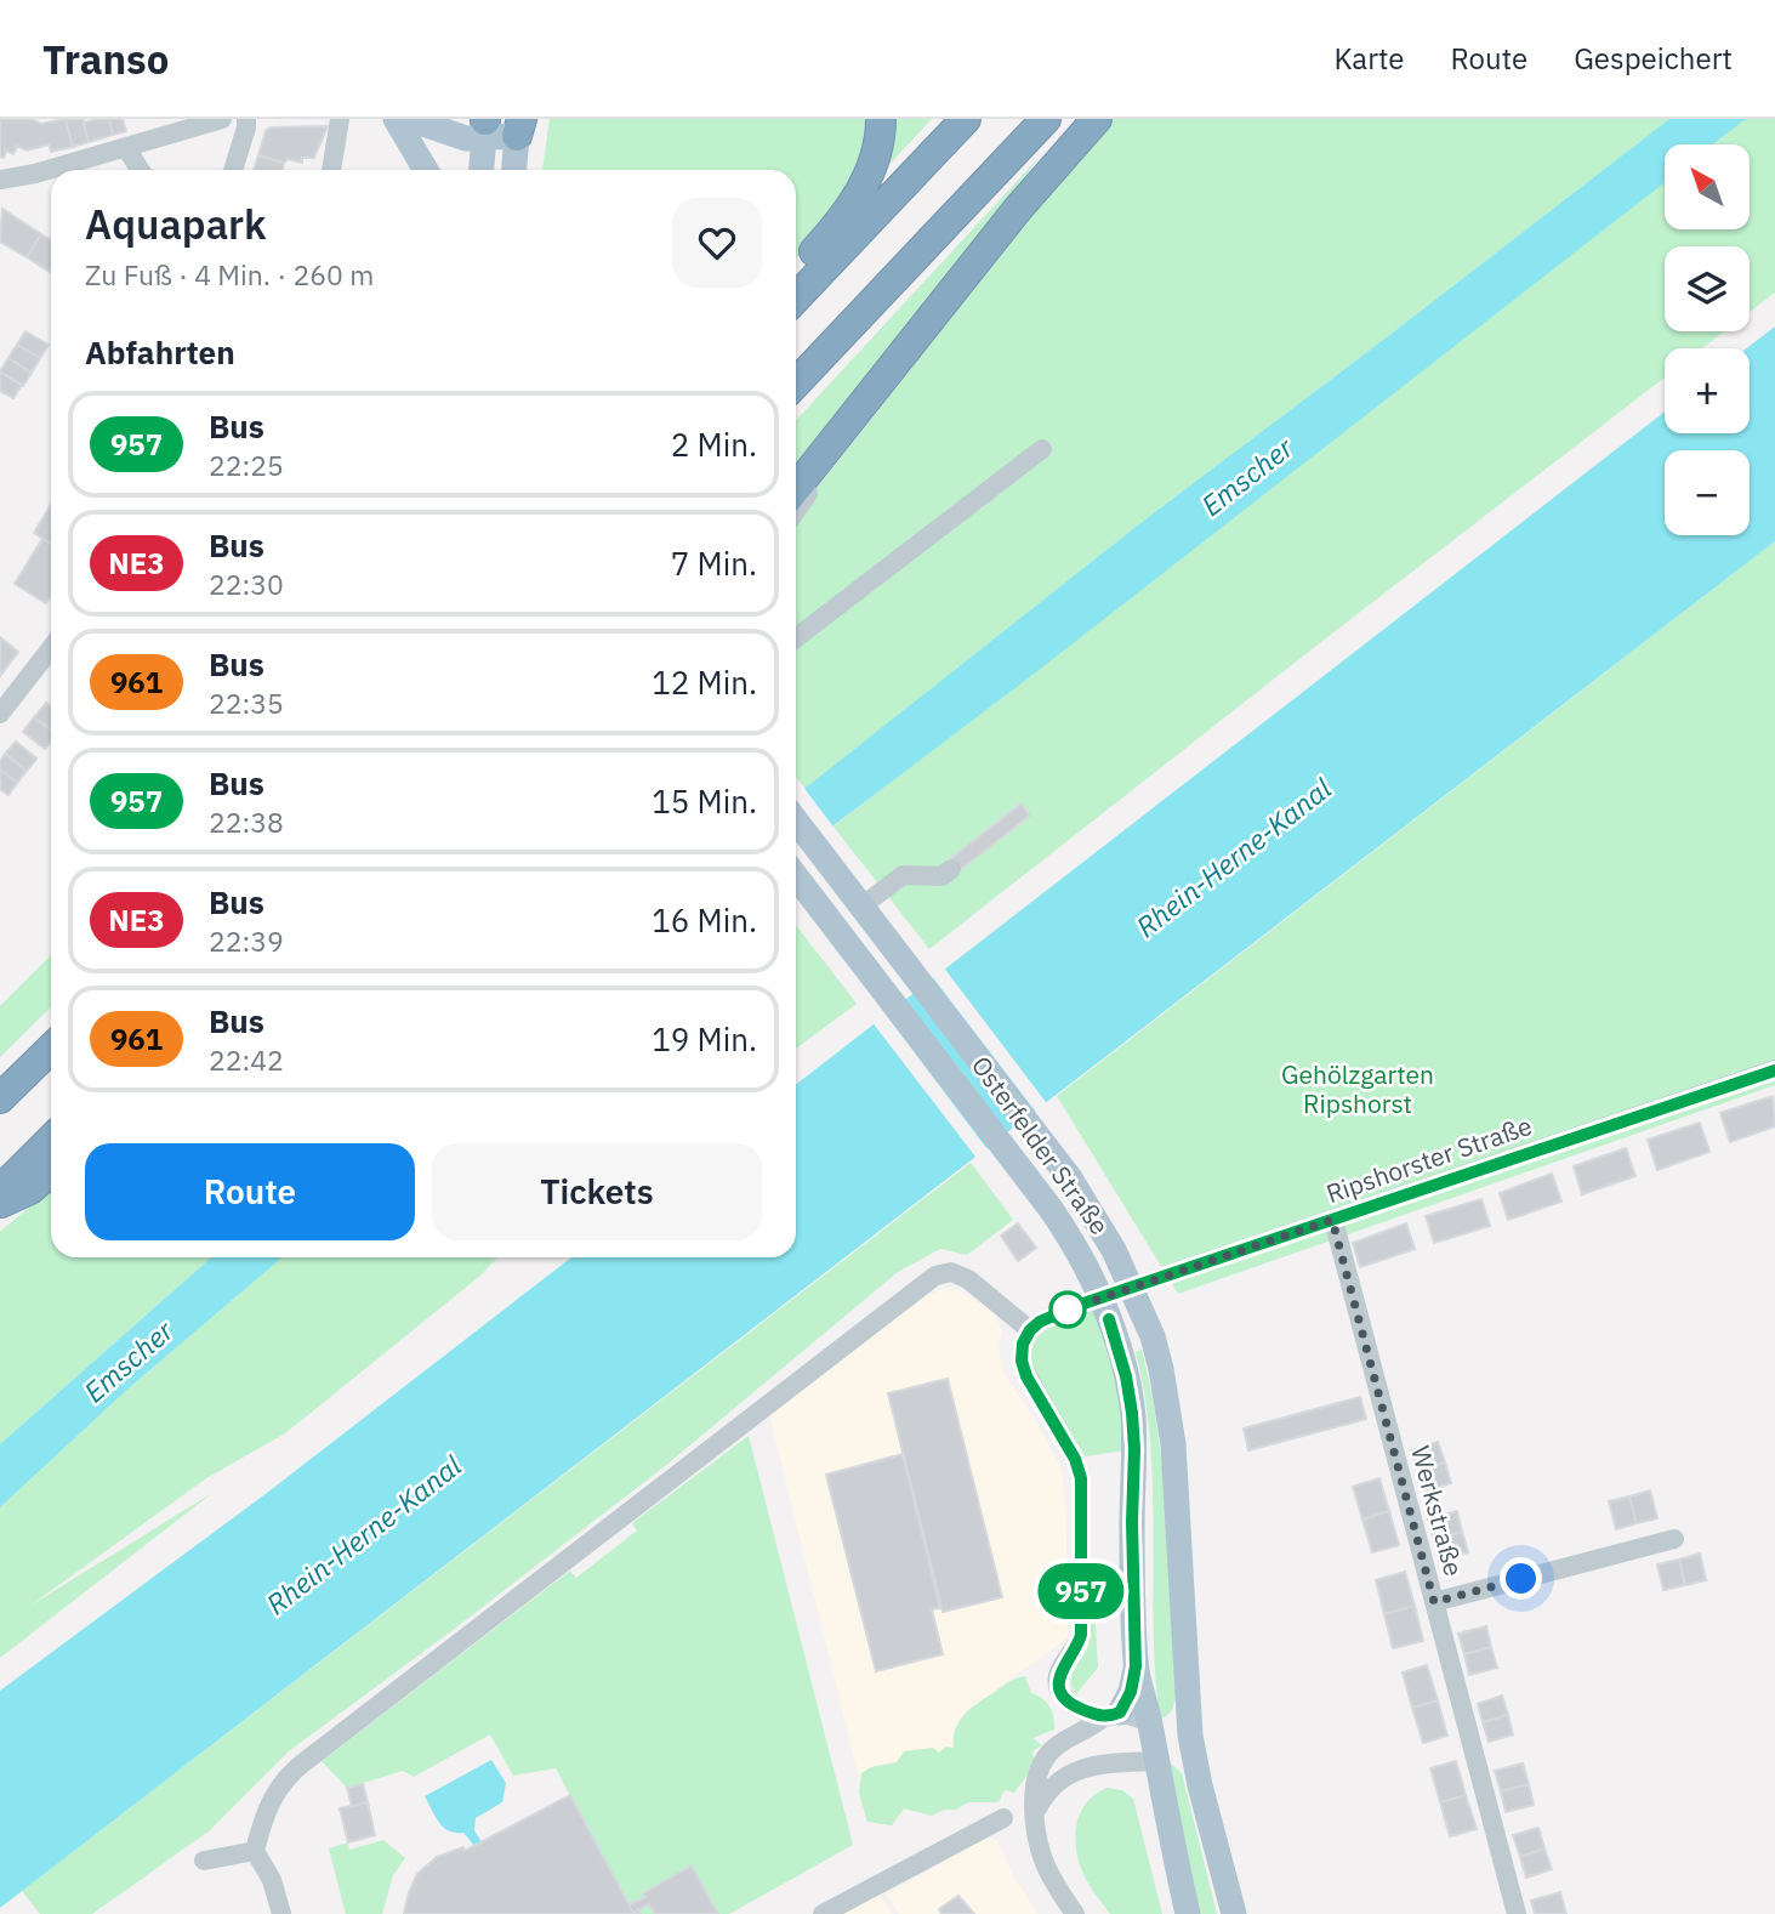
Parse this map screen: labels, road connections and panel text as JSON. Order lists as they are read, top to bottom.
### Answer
{
  "streets": {
    "main road": ["Osterfelder Straße"],
    "street": ["Ripshorster Straße", "Werkstraße"]
  },
  "crossings": [
    ["Osterfelder Straße", "Ripshorster Straße"],
    ["Ripshorster Straße", "Werkstraße"]
  ],
  "water": ["Emscher", "Rhein-Herne-Kanal"],
  "parks": ["Gehölzgarten Ripshorst"],
  "lines": ["bus line 957"],
  "north": "top left",
  "page": {
    "header": "Transo",
    "nav": ["Karte", "Route", "Gespeichert"],
    "on_map": "957",
    "map_buttons": ["+", "−"],
    "heading": [
      ["Aquapark", "Zu Fuß · 4 Min. · 260 m"],
      "Abfahrten"
    ],
    "list": [
      {
        "mark": "957",
        "name": "Bus",
        "note": "22:25",
        "value": "2 Min."
      },
      {
        "mark": "NE3",
        "name": "Bus",
        "note": "22:30",
        "value": "7 Min."
      },
      {
        "mark": "961",
        "name": "Bus",
        "note": "22:35",
        "value": "12 Min."
      },
      {
        "mark": "957",
        "name": "Bus",
        "note": "22:38",
        "value": "15 Min."
      },
      {
        "mark": "NE3",
        "name": "Bus",
        "note": "22:39",
        "value": "16 Min."
      },
      {
        "mark": "961",
        "name": "Bus",
        "note": "22:42",
        "value": "19 Min."
      }
    ],
    "buttons": ["Route", "Tickets"]
  }
}
